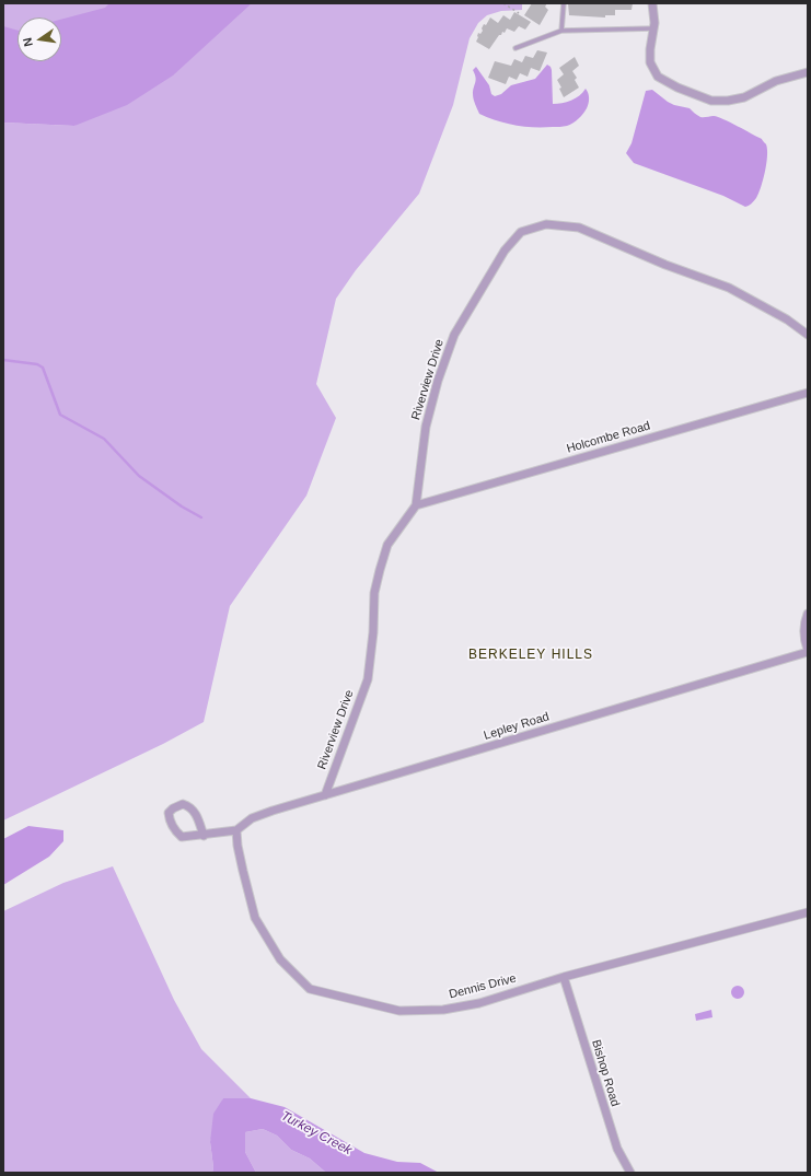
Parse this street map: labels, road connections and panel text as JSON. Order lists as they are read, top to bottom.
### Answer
{
  "streets": {
    "street": [
      "Riverview Drive",
      "Holcombe Road",
      "Lepley Road",
      "Dennis Drive",
      "Bishop Road"
    ]
  },
  "crossings": [
    ["Riverview Drive", "Holcombe Road"],
    ["Riverview Drive", "Lepley Road"],
    ["Lepley Road", "Dennis Drive"],
    ["Dennis Drive", "Bishop Road"]
  ],
  "districts": ["BERKELEY HILLS"],
  "water": ["Turkey Creek"],
  "north": "left"
}
